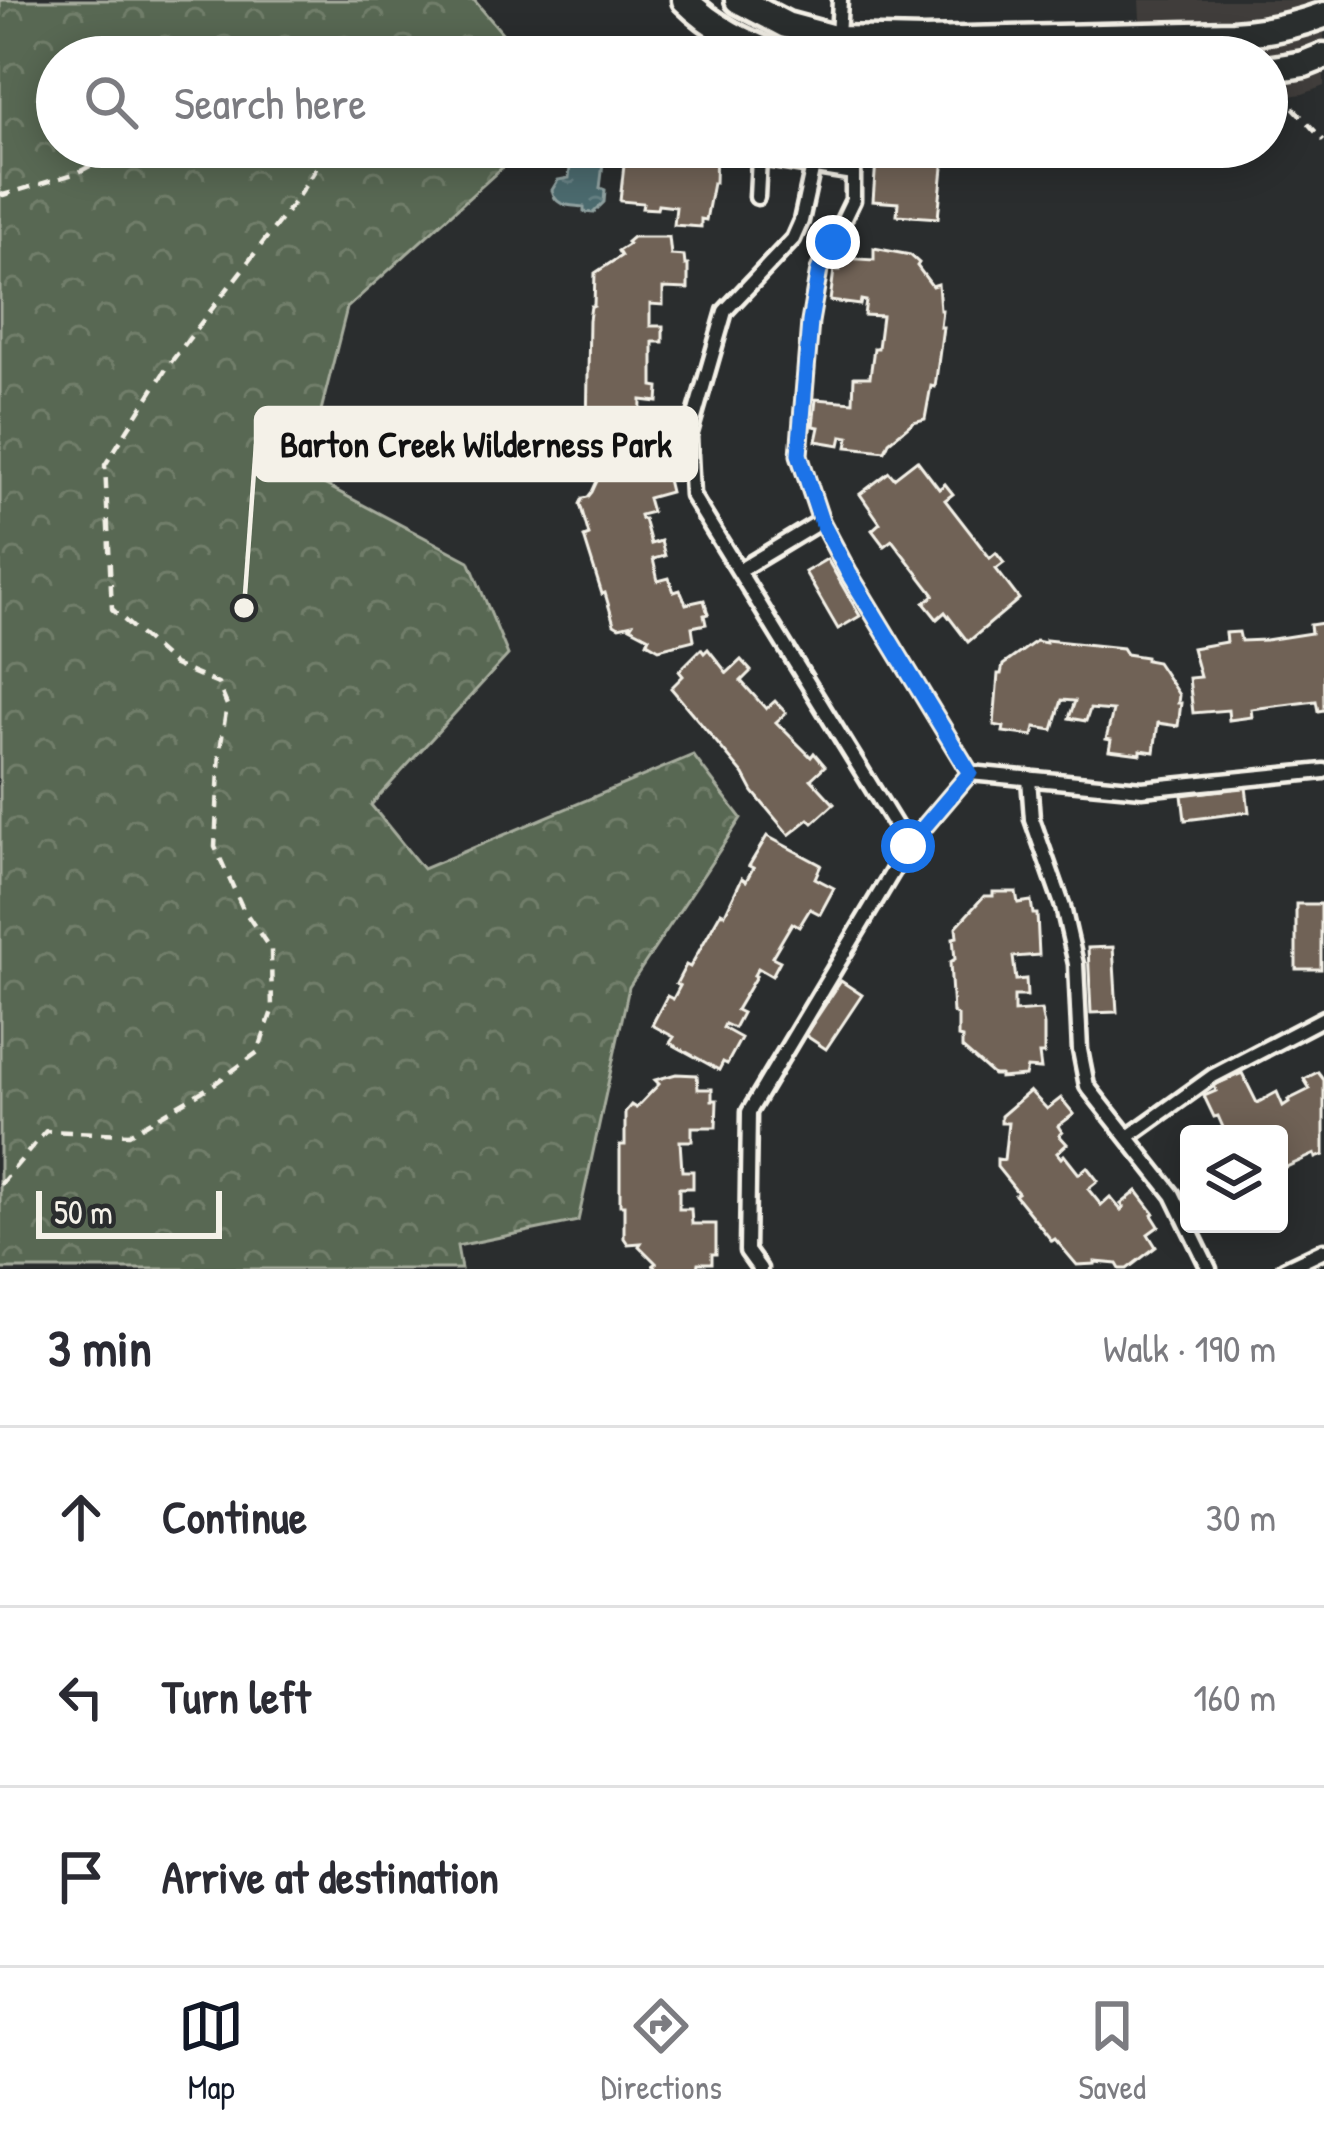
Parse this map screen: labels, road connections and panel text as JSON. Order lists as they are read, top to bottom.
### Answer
{
  "places": ["Barton Creek Wilderness Park"],
  "scale_bar": "50 m",
  "page": {
    "search": "Search here",
    "scale": "50 m",
    "heading": ["3 min", "Walk · 190 m"],
    "list": [
      ["Continue", "30 m"],
      ["Turn left", "160 m"],
      "Arrive at destination"
    ],
    "nav": ["Map", "Directions", "Saved"]
  }
}
